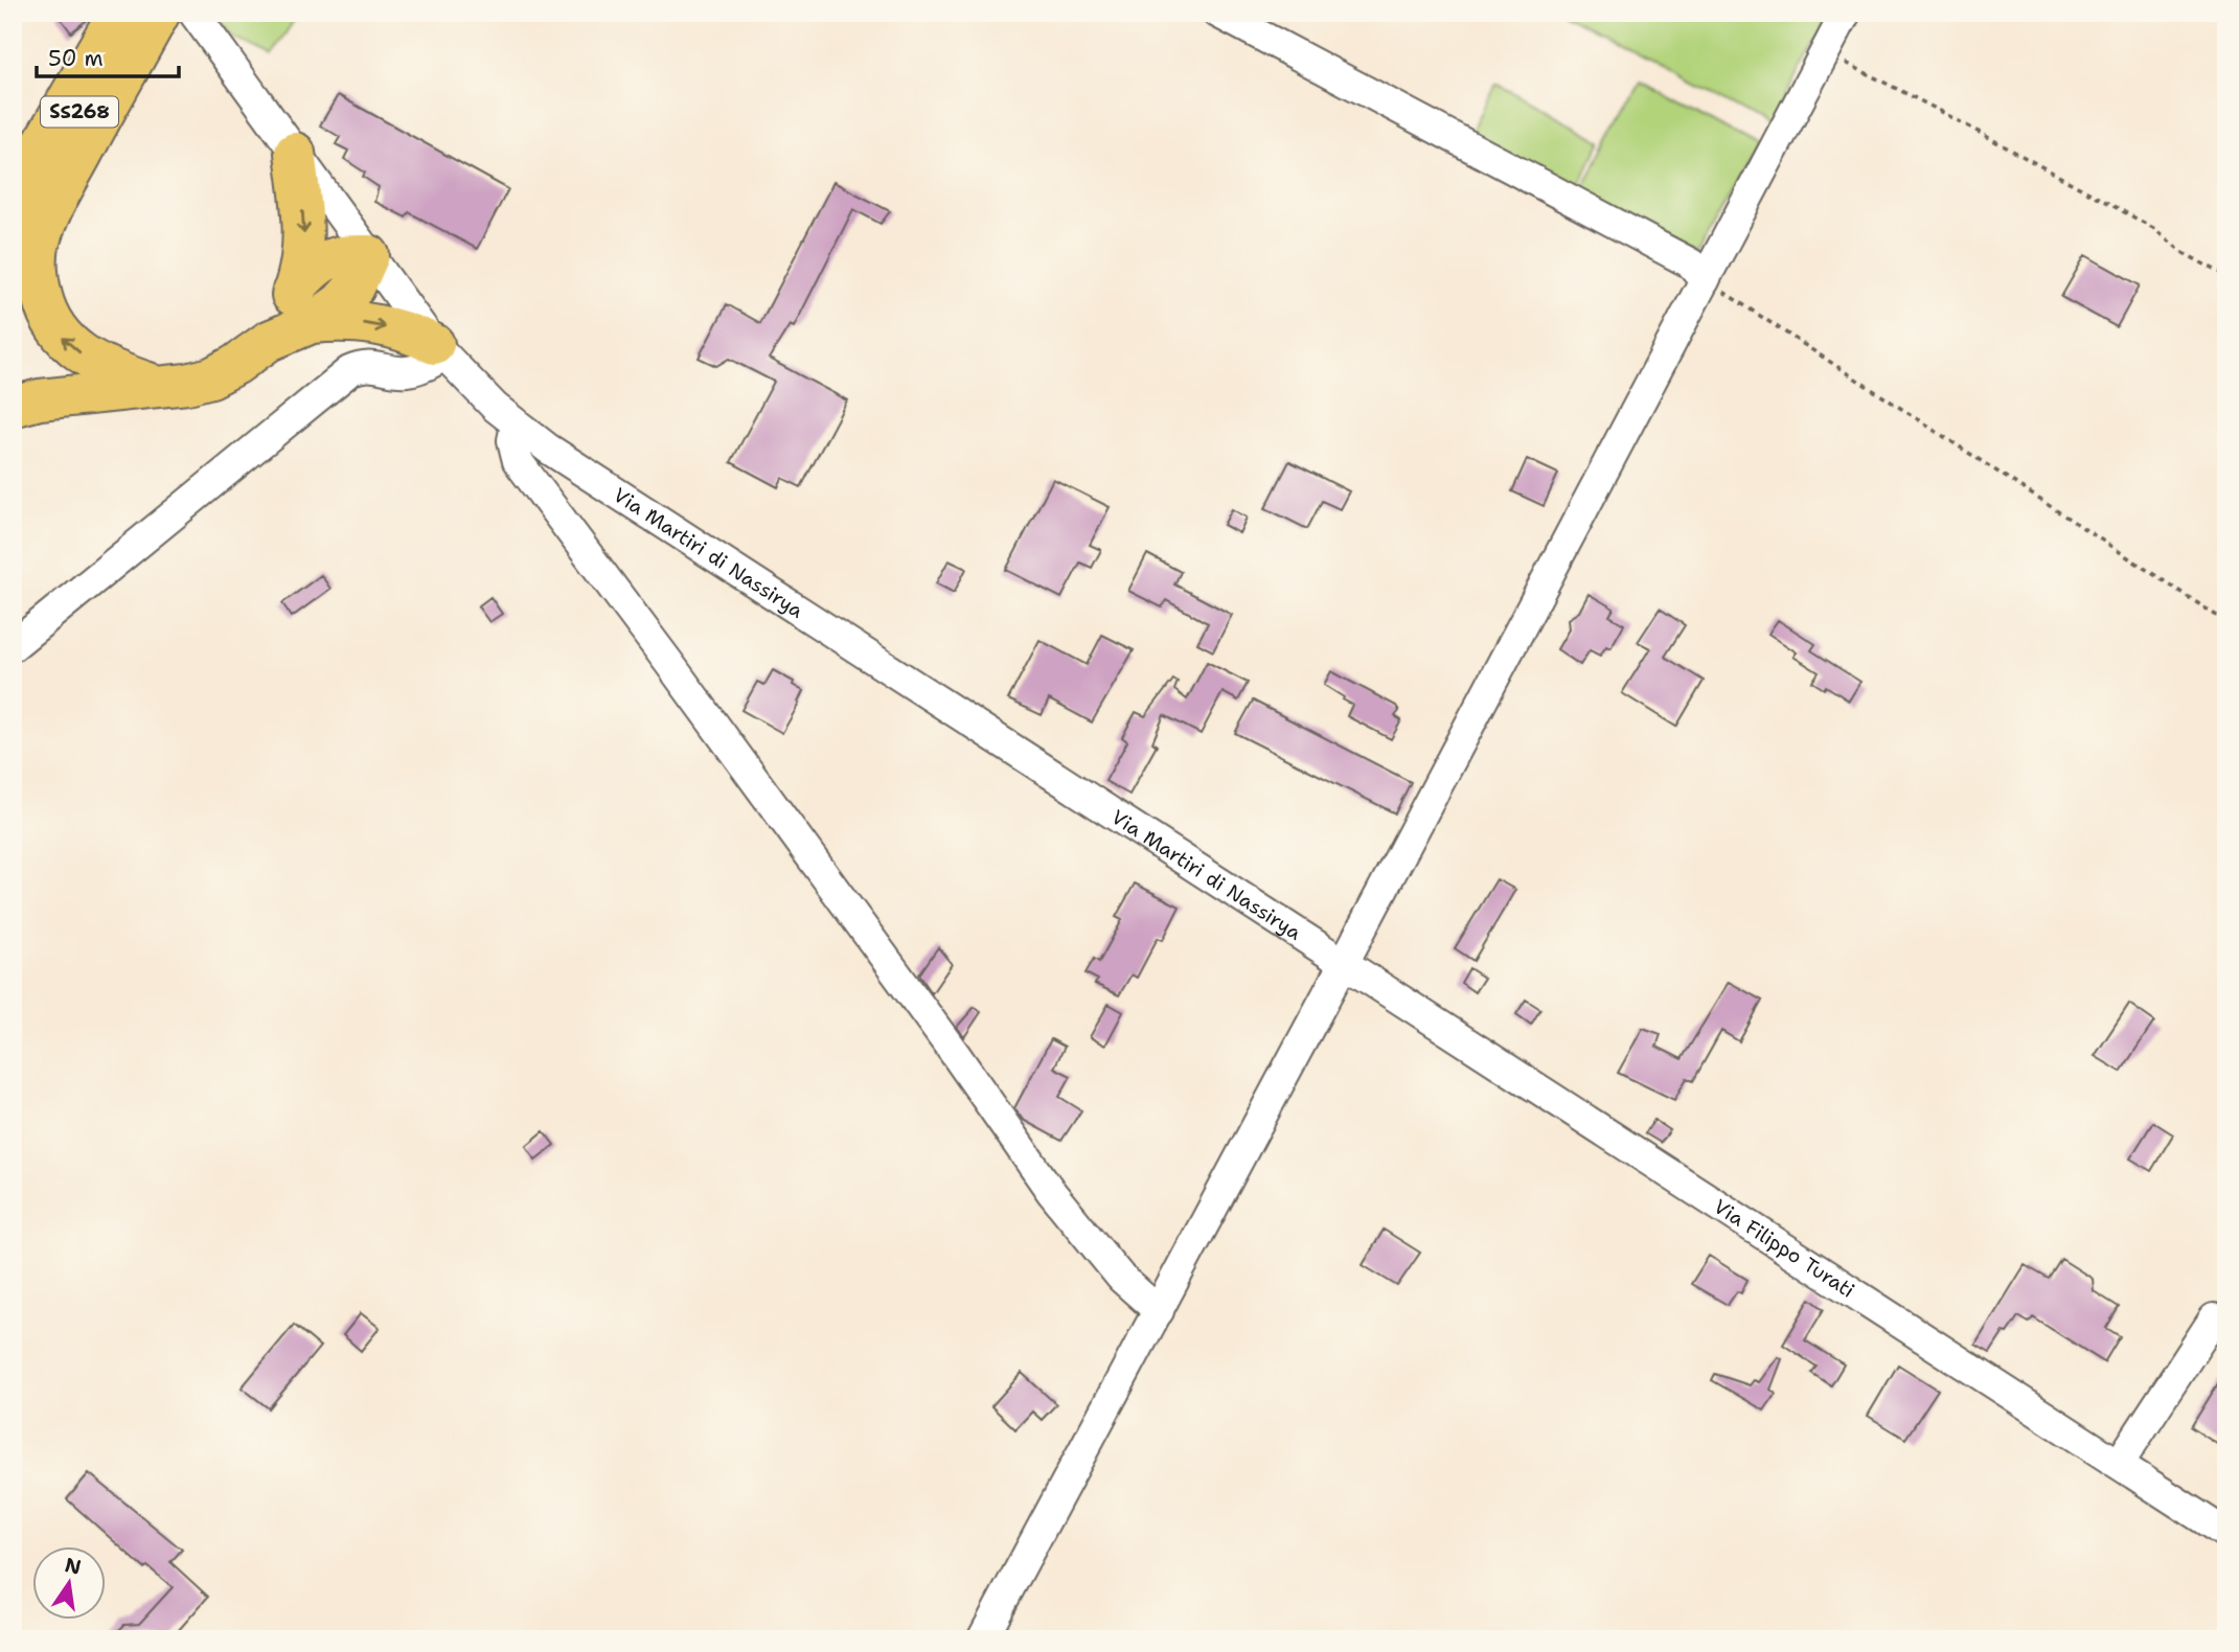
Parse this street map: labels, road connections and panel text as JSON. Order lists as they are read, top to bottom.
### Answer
{
  "streets": {
    "highway": ["SS268"],
    "street": ["Via Martiri di Nassirya", "Via Filippo Turati"]
  },
  "crossings": [
    ["SS268", "Via Martiri di Nassirya"],
    ["Via Martiri di Nassirya", "Via Filippo Turati"]
  ],
  "scale_bar": "50 m",
  "north": "top"
}
